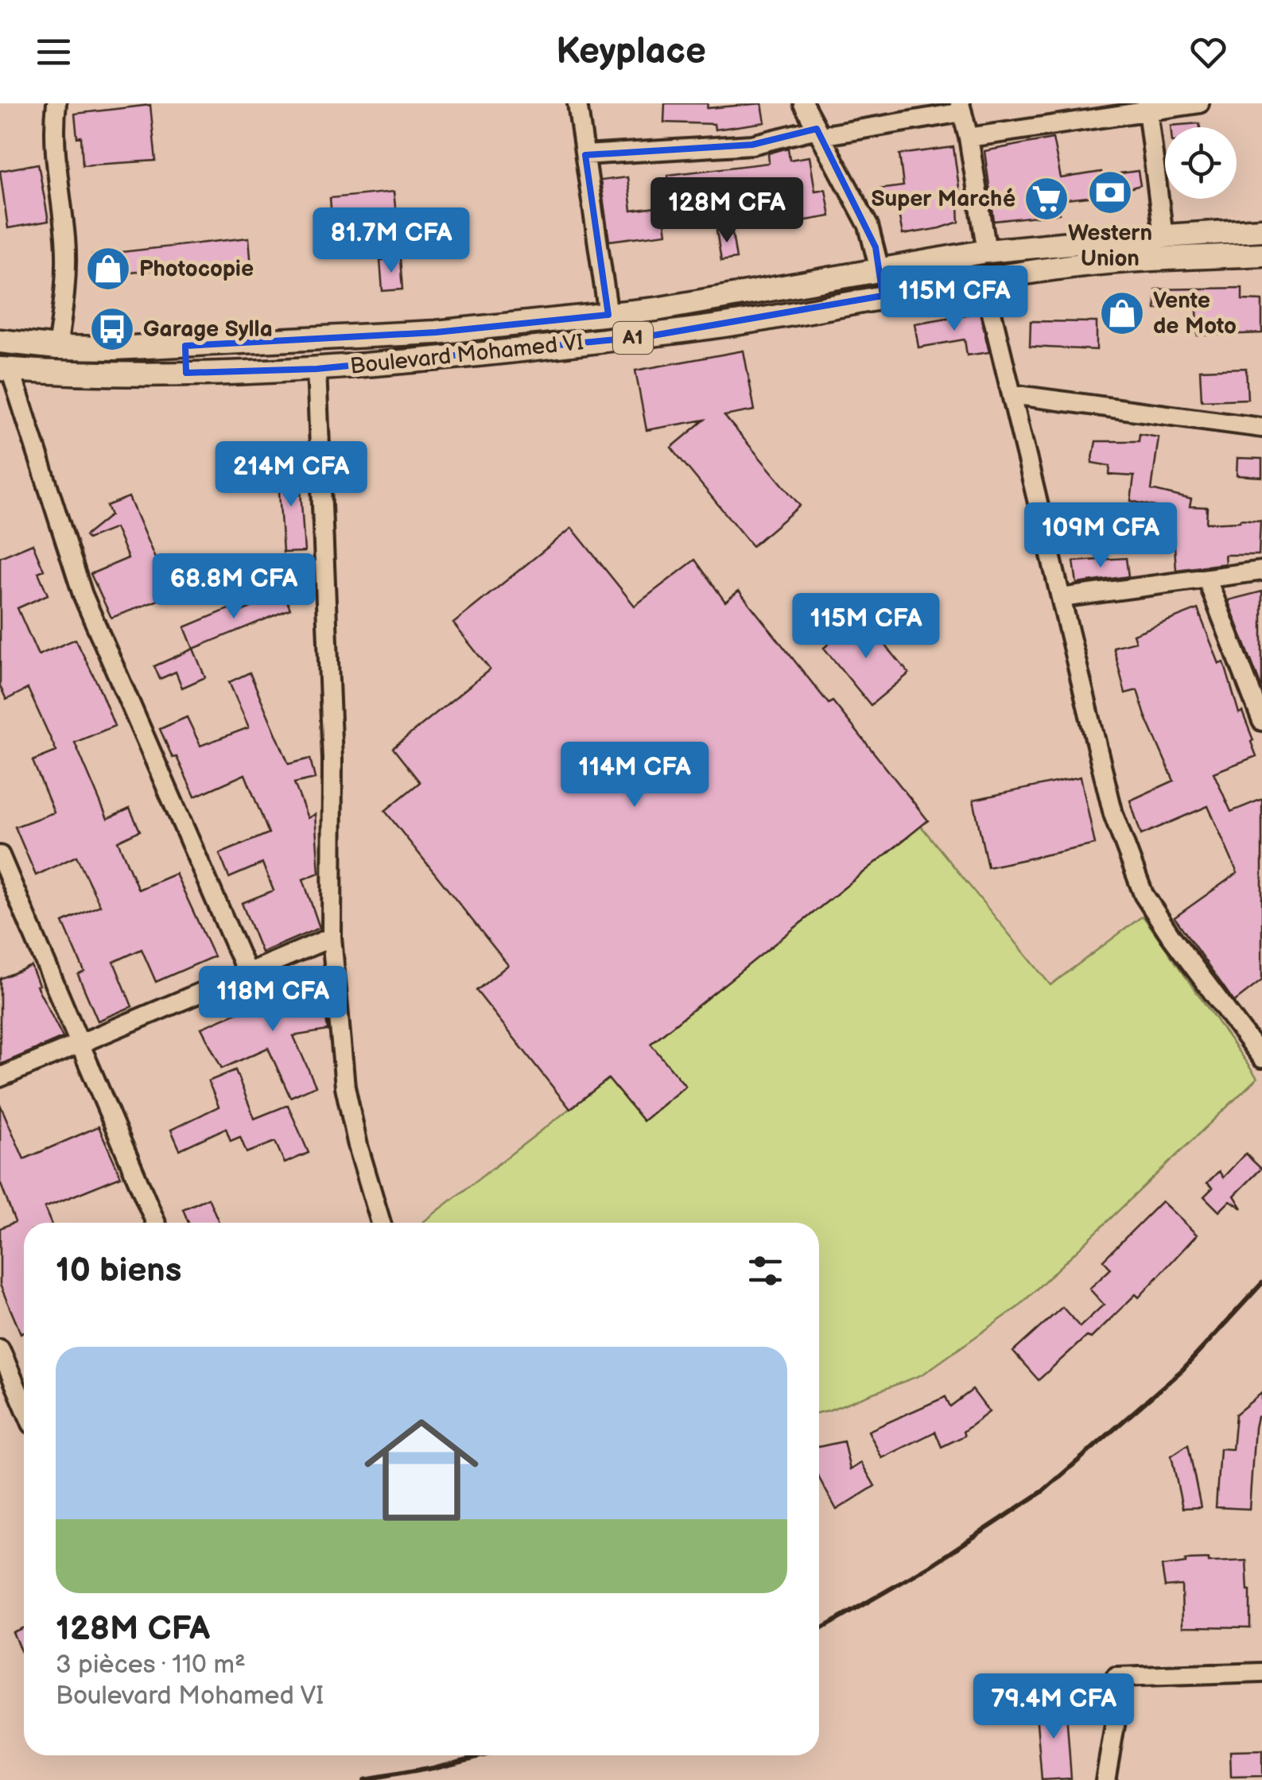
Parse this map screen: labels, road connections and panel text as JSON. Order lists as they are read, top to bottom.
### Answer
{
  "streets": {
    "main road": ["A1", "Boulevard Mohamed VI"]
  },
  "places": {
    "bank": ["Western Union"],
    "supermarket": ["Super Marché"],
    "shop": ["Photocopie", "Vente de Moto"],
    "bus stop": ["Garage Sylla"]
  },
  "page": {
    "header": "Keyplace",
    "price": [
      "128M CFA",
      "81.7M CFA",
      "115M CFA",
      "214M CFA",
      "109M CFA",
      "68.8M CFA",
      "115M CFA",
      "114M CFA",
      "118M CFA",
      "79.4M CFA"
    ],
    "heading": "10 biens",
    "list": [
      {
        "name": "128M CFA",
        "note": "3 pièces · 110 m² · Boulevard Mohamed VI"
      }
    ]
  }
}
